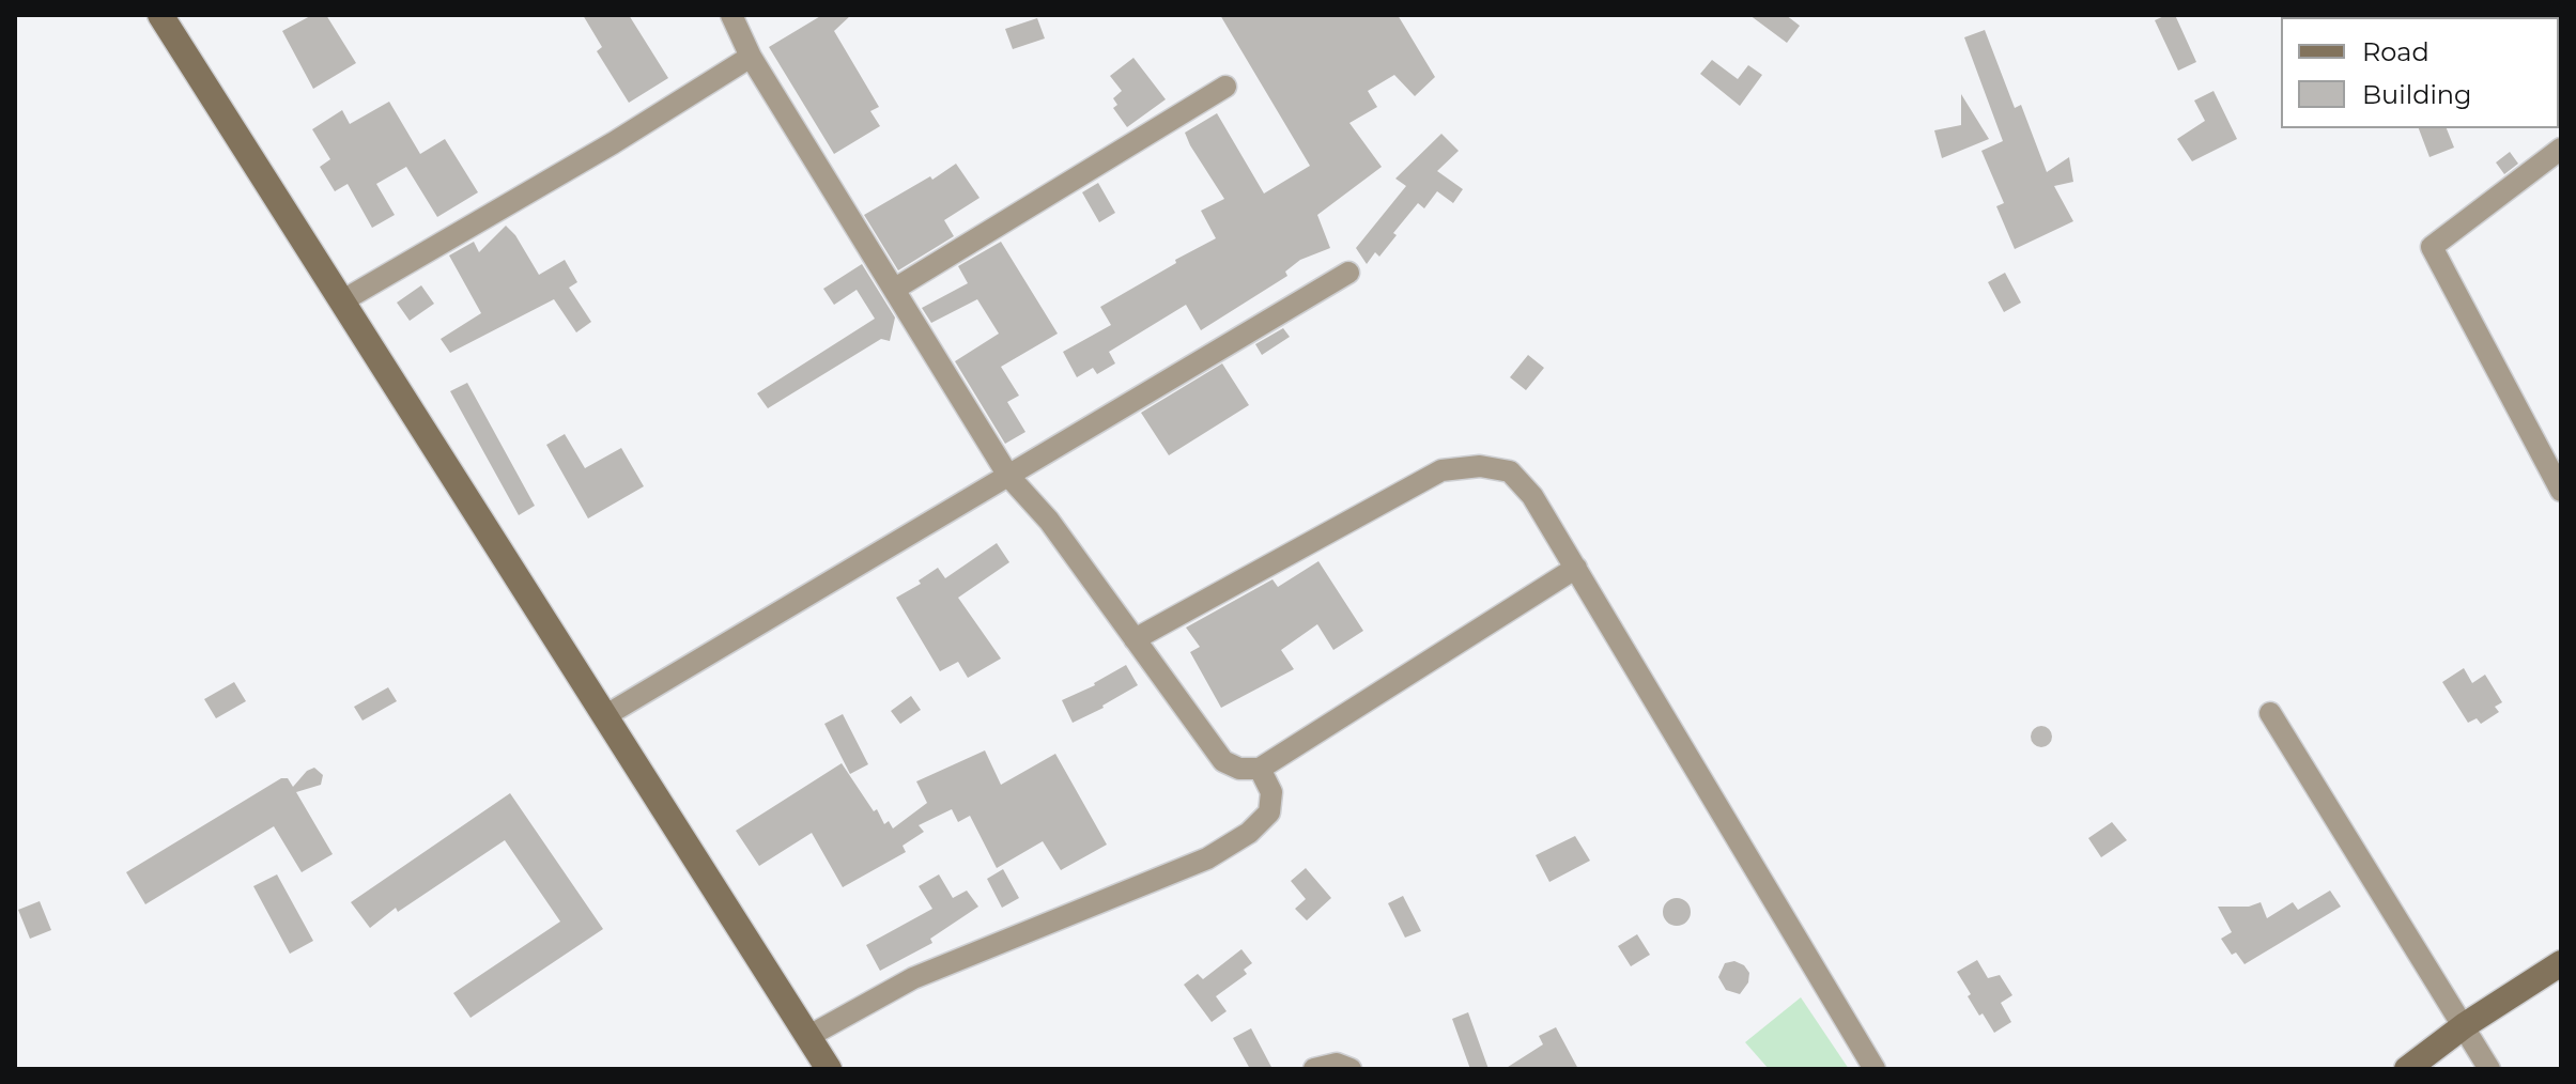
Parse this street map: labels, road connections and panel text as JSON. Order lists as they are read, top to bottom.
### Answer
{
  "legend": ["Road", "Building"]
}
